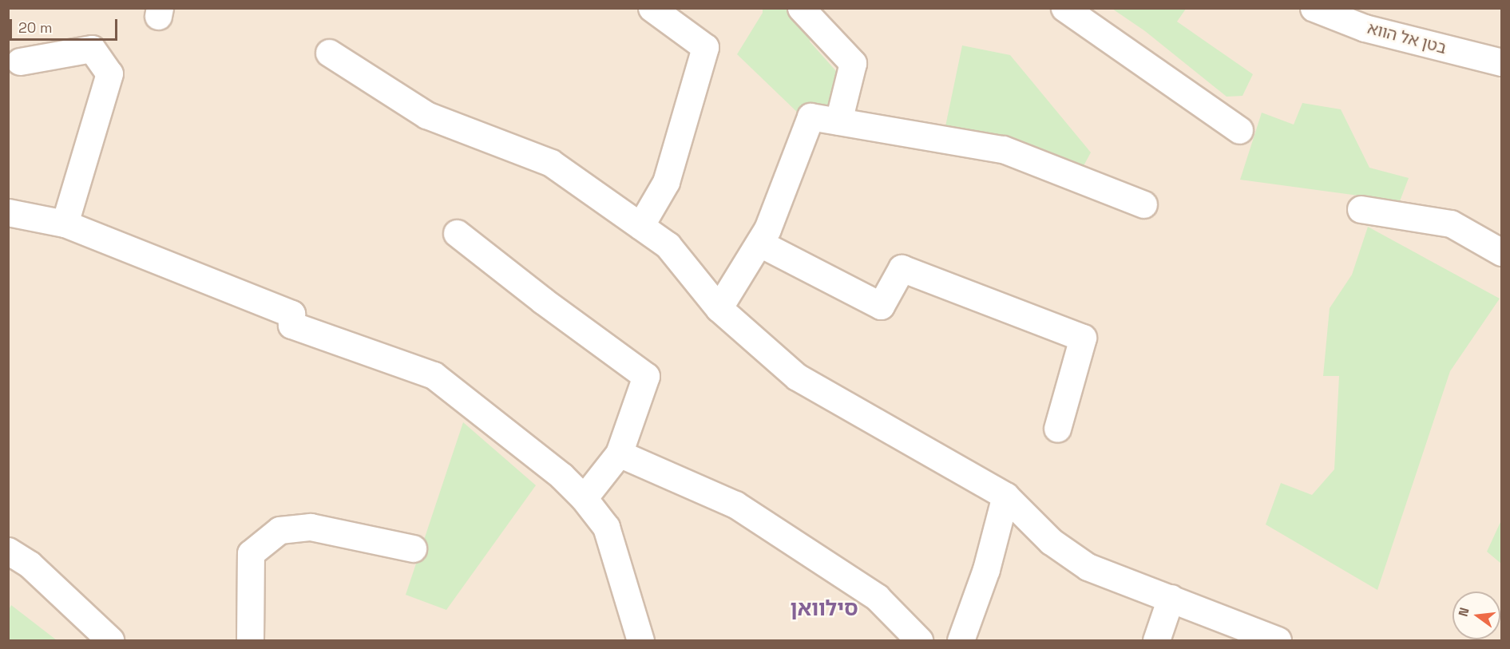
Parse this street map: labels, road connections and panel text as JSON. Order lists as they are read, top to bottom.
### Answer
{
  "streets": {
    "street": ["בטן אל הווא"]
  },
  "districts": ["סילוואן"],
  "scale_bar": "20 m",
  "north": "left"
}
